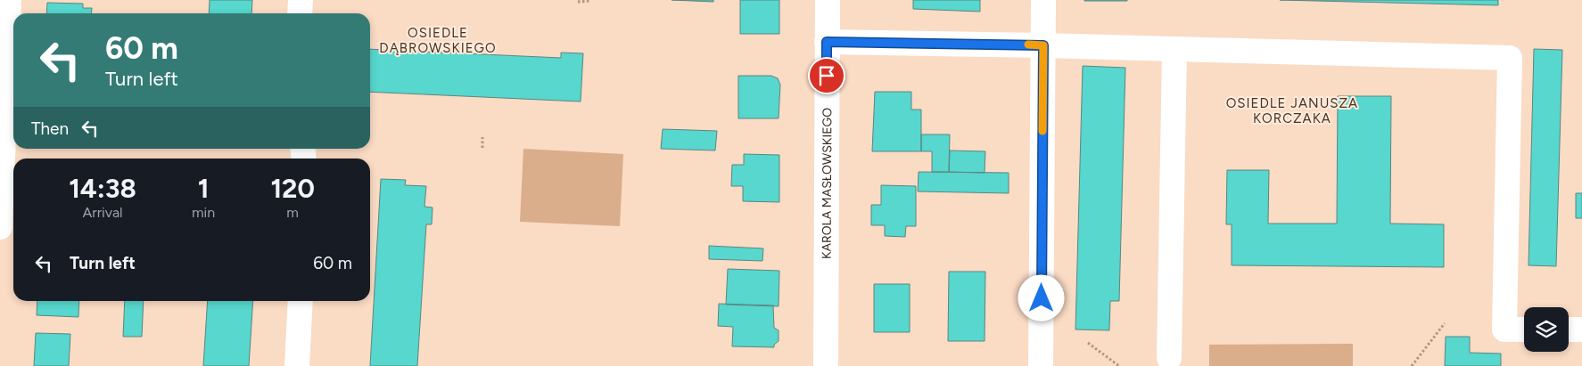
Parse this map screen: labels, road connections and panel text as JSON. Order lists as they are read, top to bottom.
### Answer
{
  "streets": {
    "street": ["KAROLA MASŁOWSKIEGO"]
  },
  "districts": ["OSIEDLE DĄBROWSKIEGO", "OSIEDLE JANUSZA KORCZAKA"],
  "page": {
    "turn": ["60 m", "Turn left"],
    "then": "Then",
    "eta": [
      "14:38",
      "Arrival",
      "1",
      "min",
      "120",
      "m"
    ],
    "list": [
      {
        "name": "Turn left",
        "value": "60 m"
      }
    ]
  }
}
